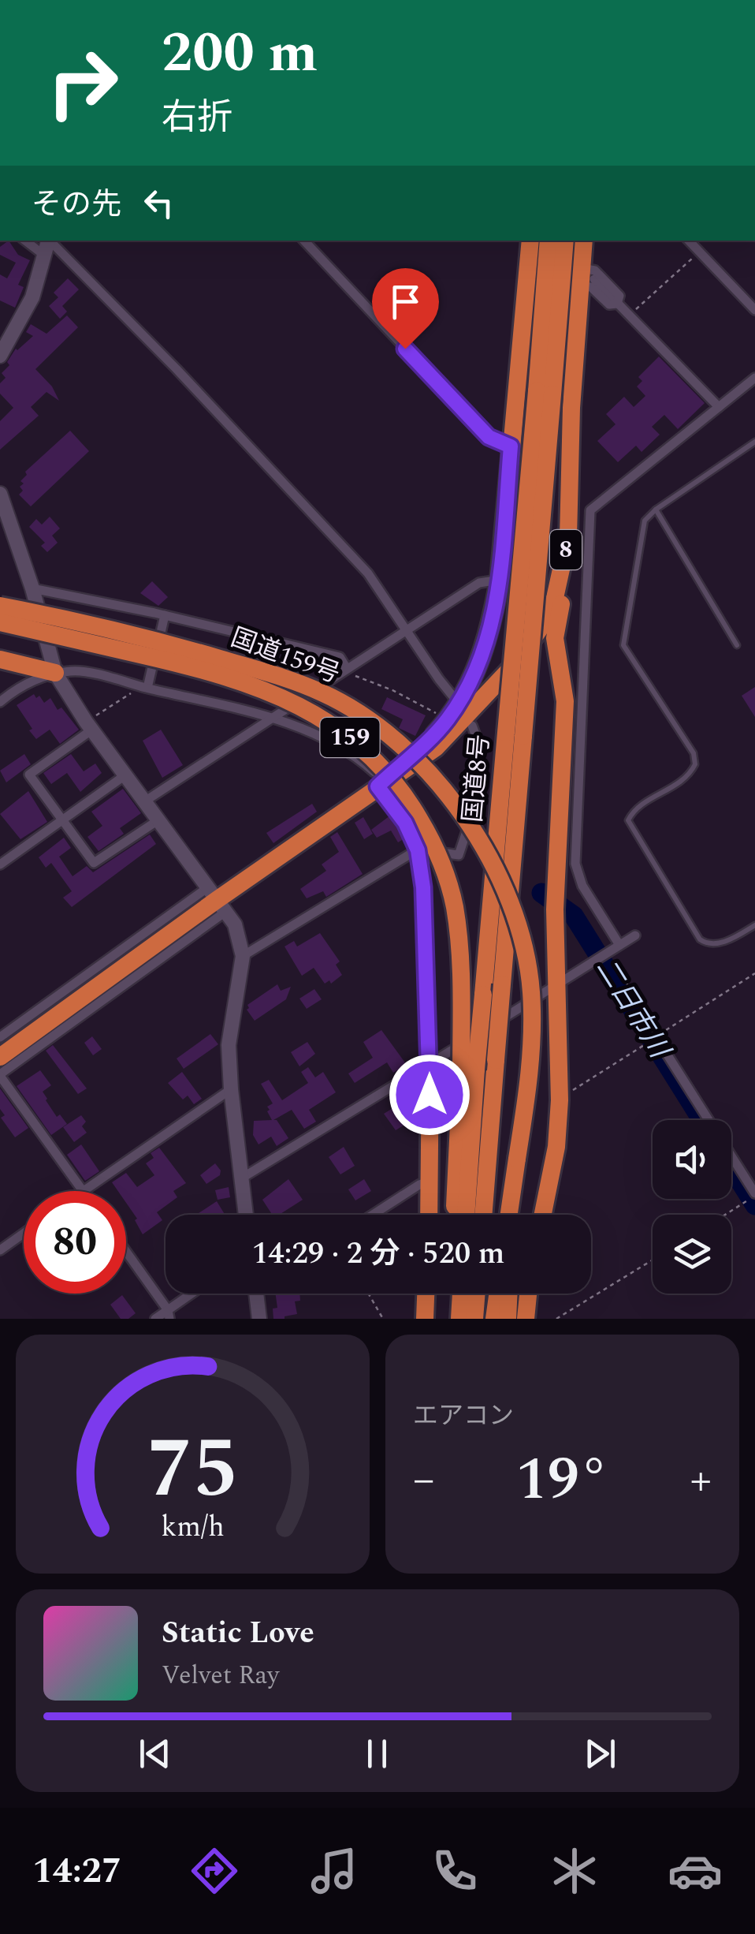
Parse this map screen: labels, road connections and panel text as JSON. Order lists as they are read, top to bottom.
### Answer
{
  "streets": {
    "highway": [
      "8",
      "国道159号",
      "159",
      "国道8号"
    ]
  },
  "crossings": [
    ["国道159号", "国道8号"]
  ],
  "water": ["二日市川"],
  "page": {
    "turn": ["200 m", "右折"],
    "then": "その先",
    "limit": "80",
    "trip": "14:29 · 2 分 · 520 m",
    "tile": "エアコン",
    "heat": ["−", "19°", "+"],
    "song": ["Static Love", "Velvet Ray"],
    "tabs": "14:27",
    "gauge": ["75", "km/h"]
  }
}
